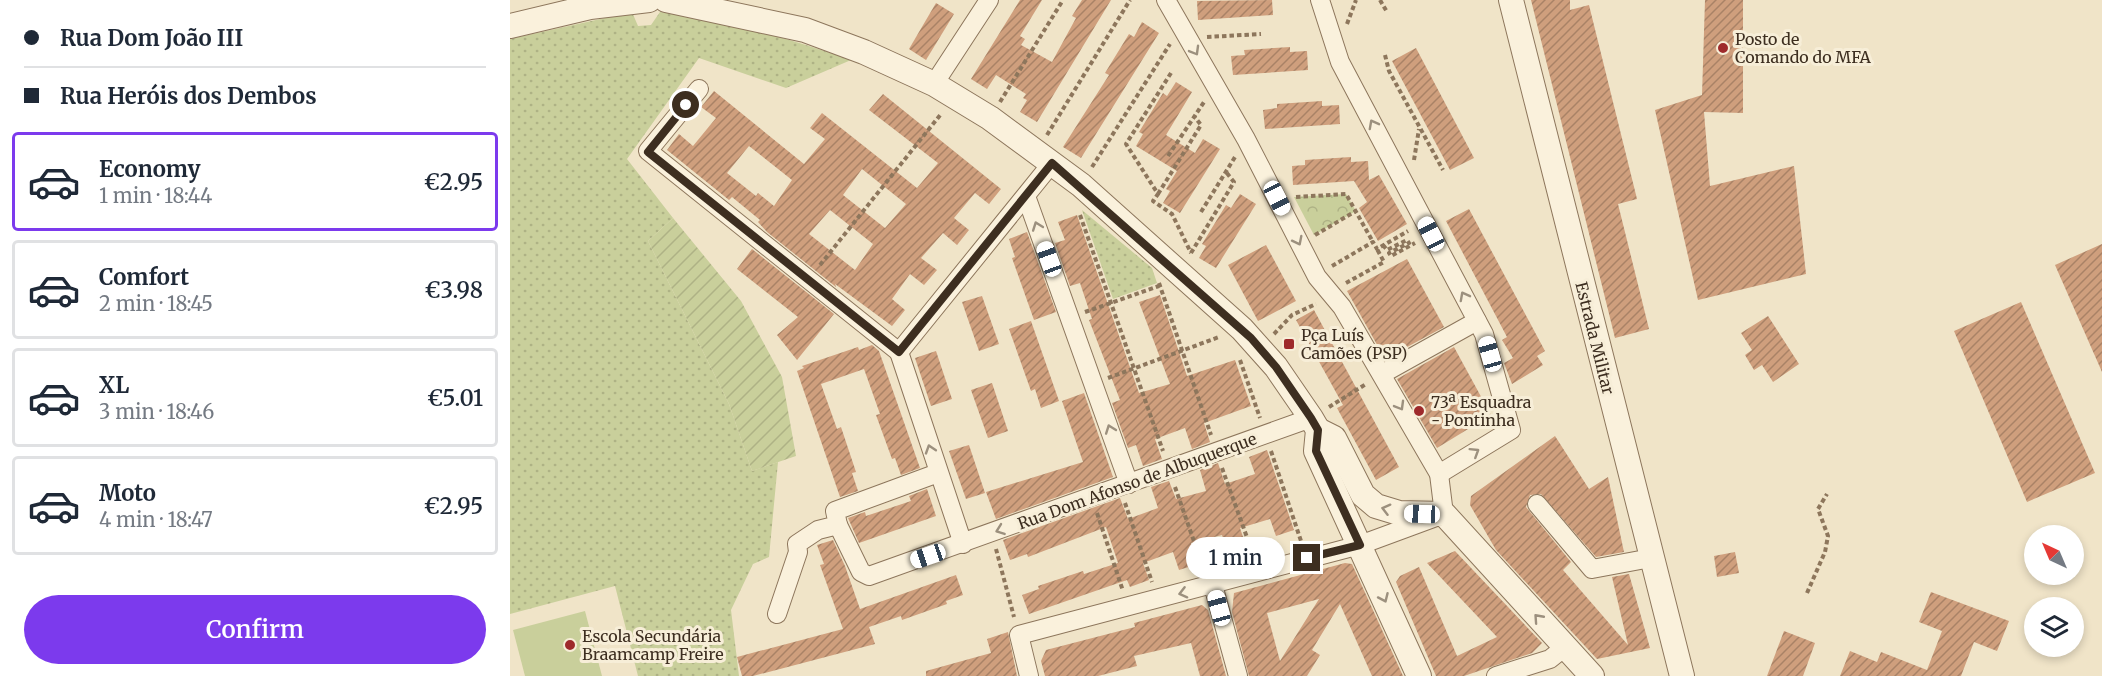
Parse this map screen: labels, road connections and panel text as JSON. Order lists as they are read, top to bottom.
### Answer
{
  "streets": {
    "street": ["Estrada Militar", "Rua Dom Afonso de Albuquerque"]
  },
  "places": {
    "other": ["Posto de Comando do MFA", "73ª Esquadra - Pontinha", "Escola Secundária Braamcamp Freire"],
    "transit": ["Pça Luís Camões (PSP)"]
  },
  "north": "top left",
  "page": {
    "banner": ["Rua Dom João III", "Rua Heróis dos Dembos"],
    "list": [
      {
        "name": "Economy",
        "note": "1 min · 18:44",
        "value": "€2.95"
      },
      {
        "name": "Comfort",
        "note": "2 min · 18:45",
        "value": "€3.98"
      },
      {
        "name": "XL",
        "note": "3 min · 18:46",
        "value": "€5.01"
      },
      {
        "name": "Moto",
        "note": "4 min · 18:47",
        "value": "€2.95"
      }
    ],
    "bubble": "1 min",
    "buttons": "Confirm"
  }
}
